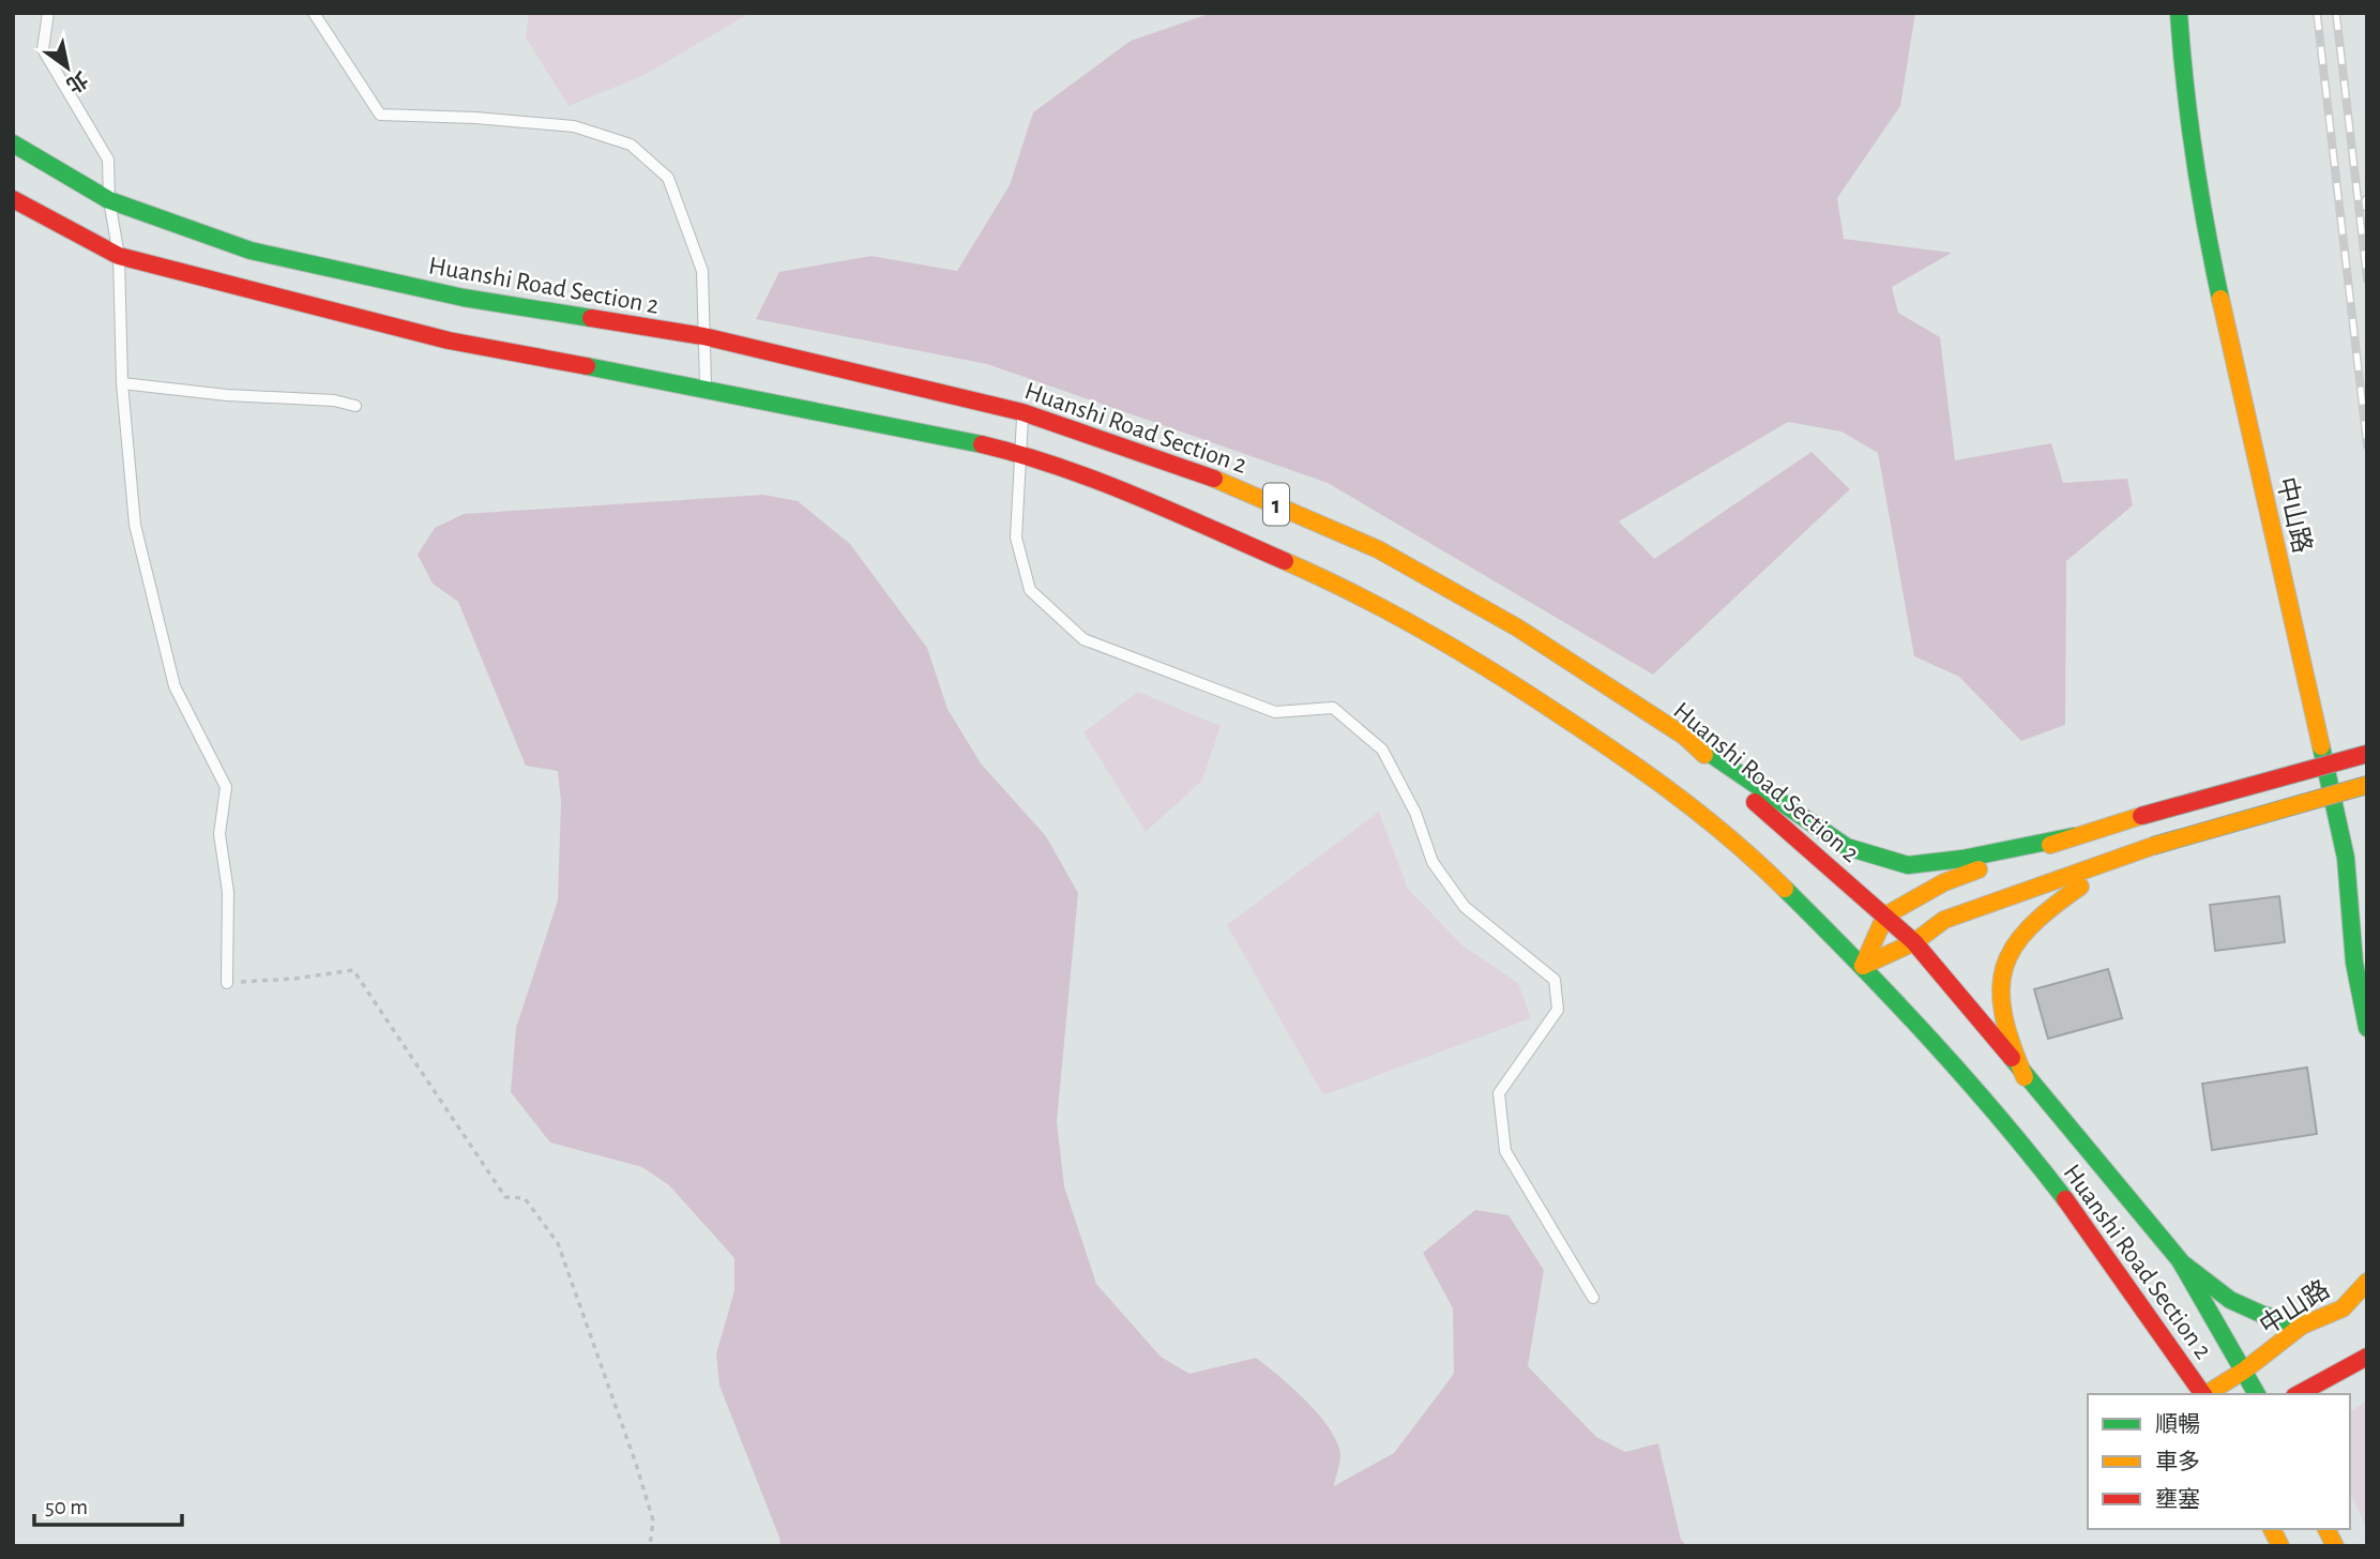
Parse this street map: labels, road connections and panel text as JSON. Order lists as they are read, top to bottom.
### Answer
{
  "streets": {
    "main road": ["Huanshi Road Section 2", "1", "中山路"]
  },
  "crossings": [
    ["Huanshi Road Section 2", "中山路"]
  ],
  "legend": ["順暢", "車多", "壅塞"],
  "scale_bar": "50 m",
  "north": "bottom right"
}
